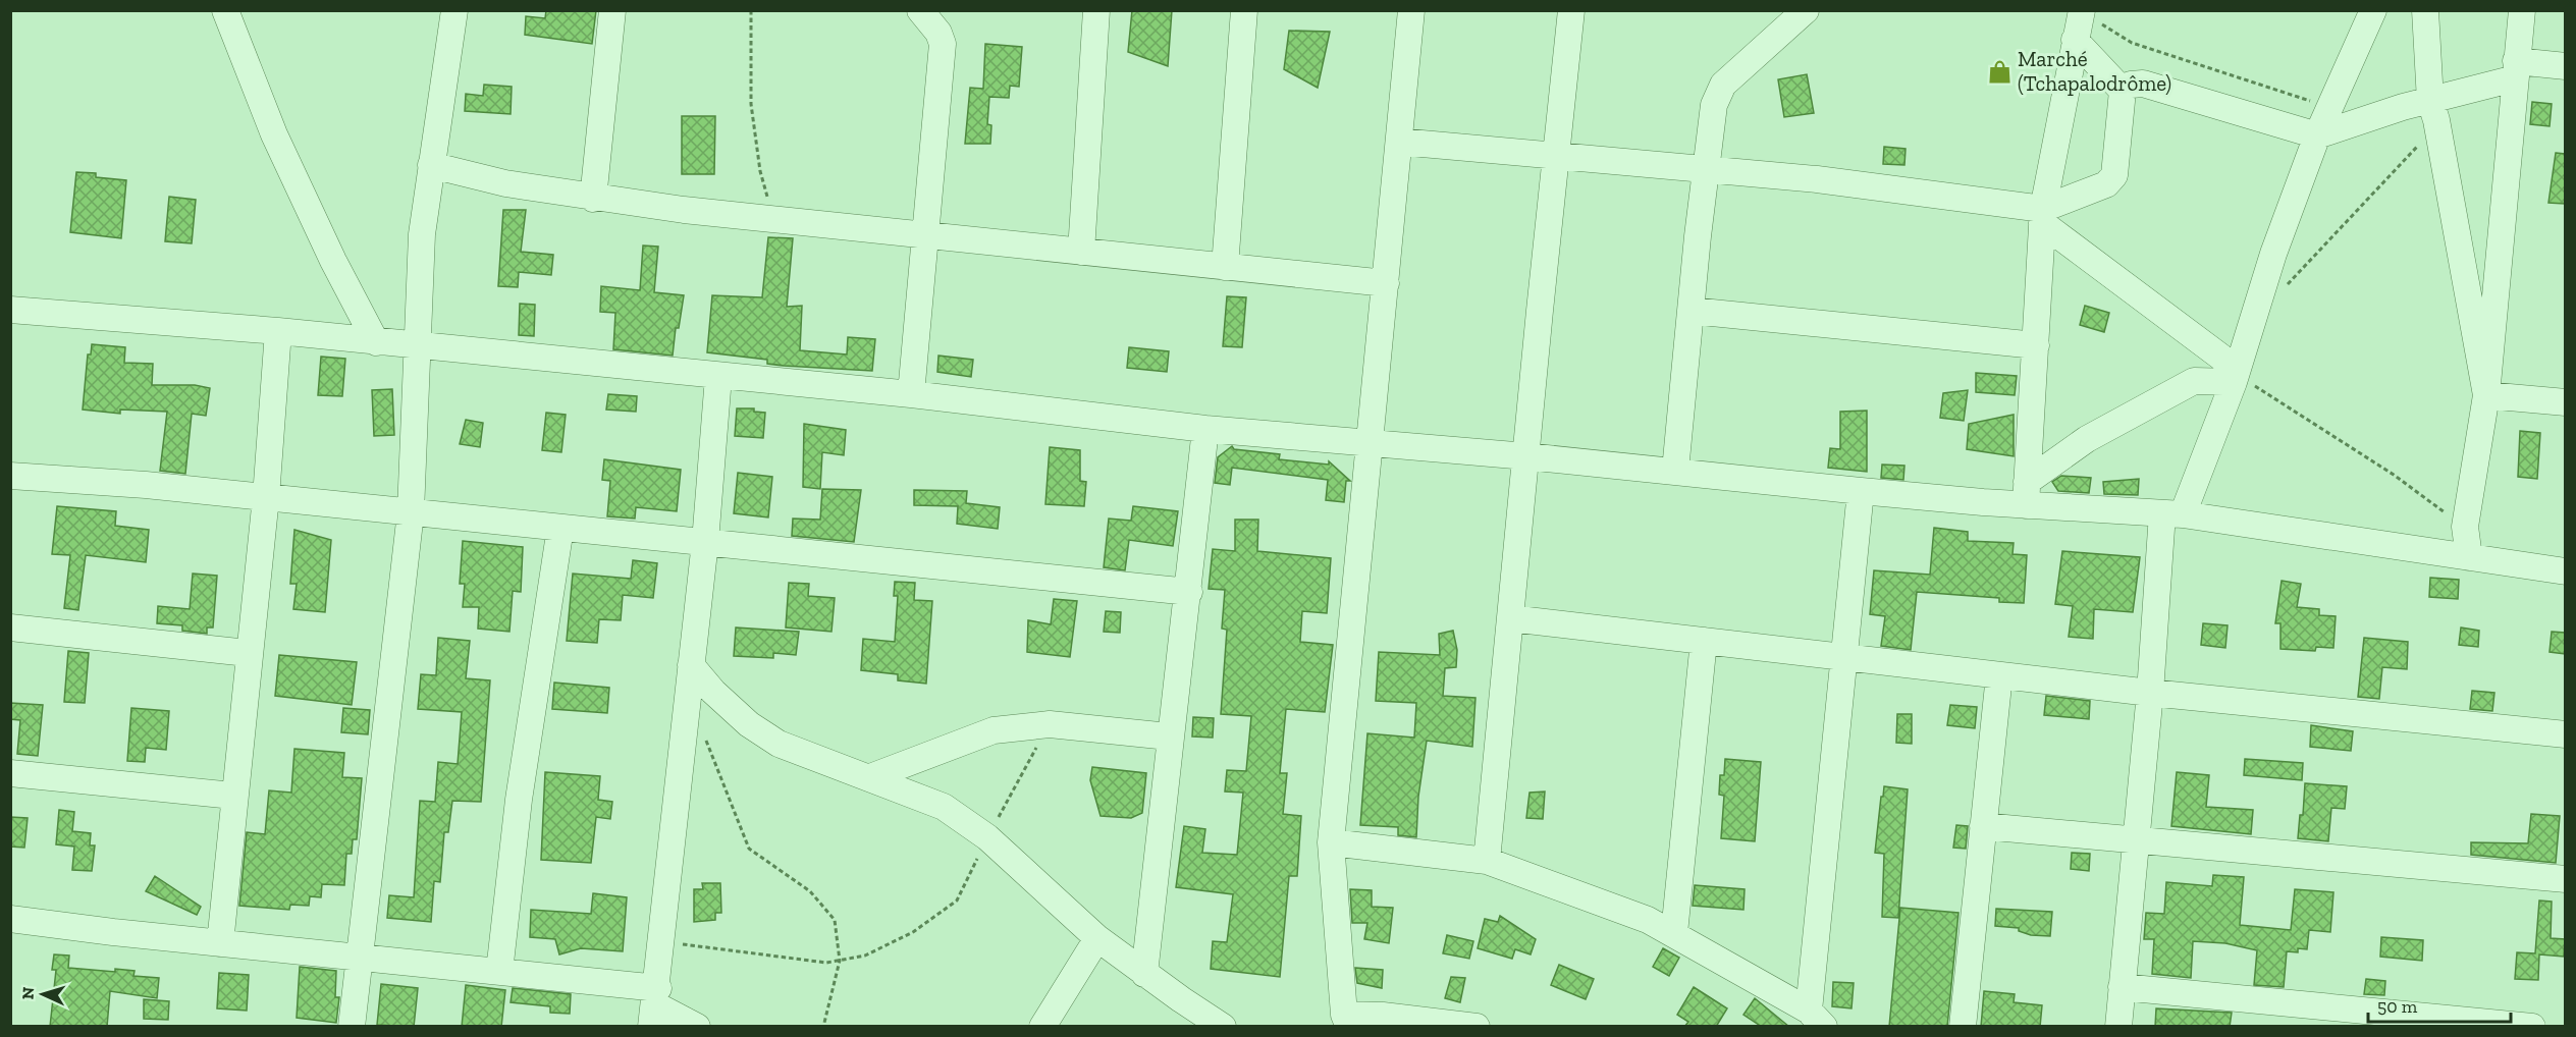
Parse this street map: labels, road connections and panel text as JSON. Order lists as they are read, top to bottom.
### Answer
{
  "places": {
    "shop": ["Marché (Tchapalodrôme)"]
  },
  "scale_bar": "50 m",
  "north": "left"
}
